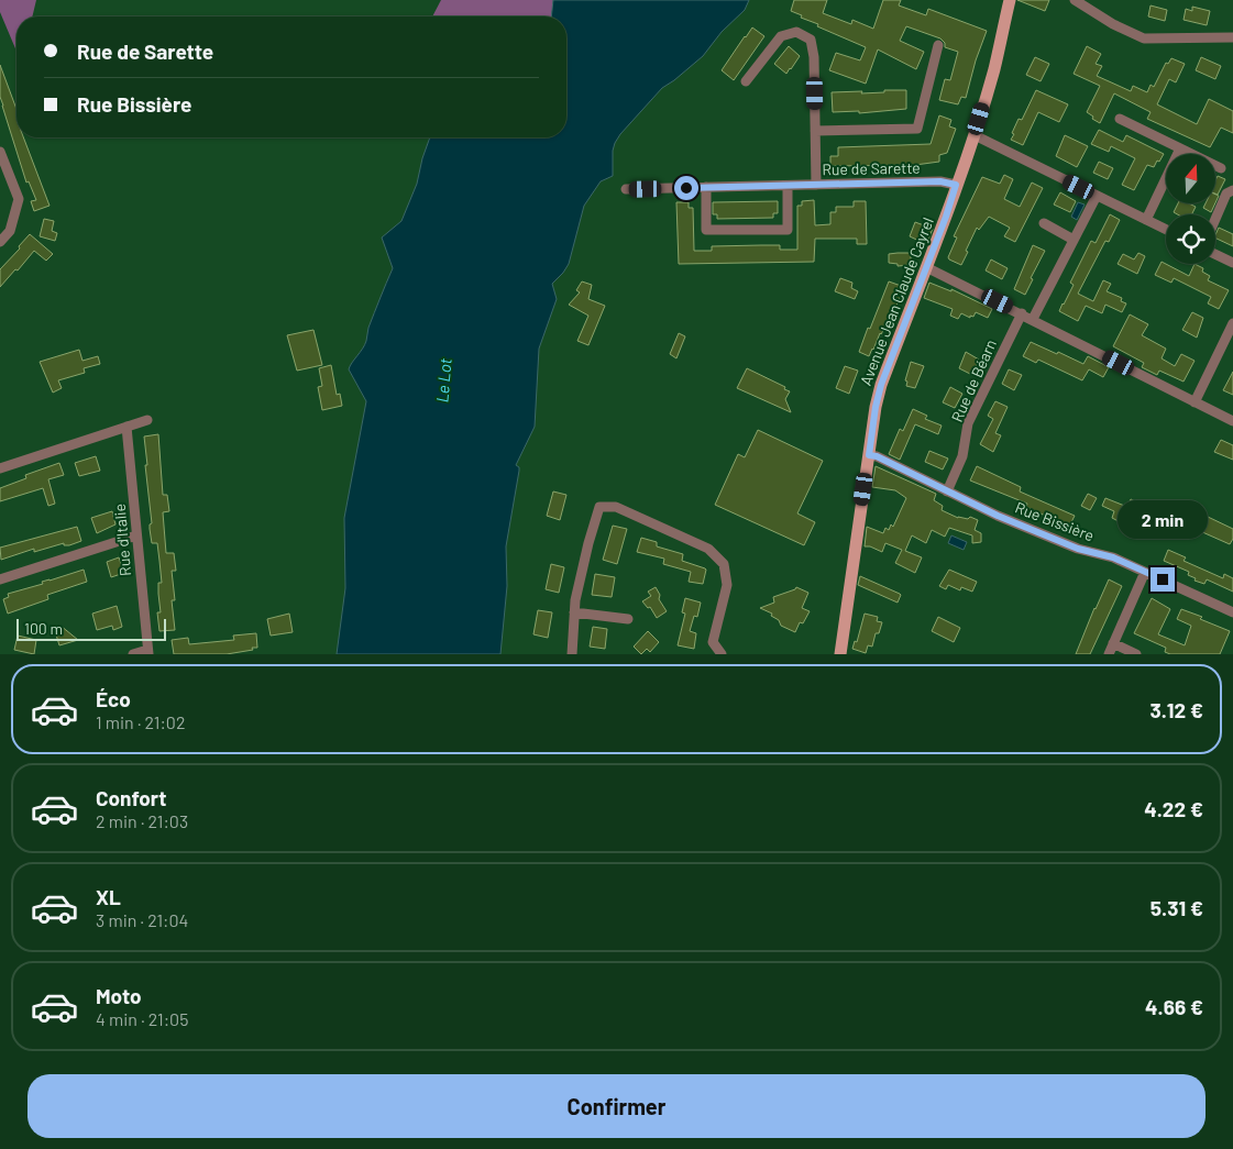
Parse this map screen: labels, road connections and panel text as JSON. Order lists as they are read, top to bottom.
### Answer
{
  "streets": {
    "main road": ["Avenue Jean Claude Cayrel"],
    "street": [
      "Rue de Sarette",
      "Rue de Béarn",
      "Rue Bissière",
      "Rue d'Italie"
    ]
  },
  "crossings": [
    ["Rue de Sarette", "Avenue Jean Claude Cayrel"],
    ["Avenue Jean Claude Cayrel", "Rue Bissière"],
    ["Rue de Béarn", "Rue Bissière"]
  ],
  "water": ["Le Lot"],
  "scale_bar": "100 m",
  "north": "top",
  "page": {
    "banner": ["Rue de Sarette", "Rue Bissière"],
    "bubble": "2 min",
    "scale": "100 m",
    "list": [
      {
        "name": "Éco",
        "note": "1 min · 21:02",
        "value": "3.12 €"
      },
      {
        "name": "Confort",
        "note": "2 min · 21:03",
        "value": "4.22 €"
      },
      {
        "name": "XL",
        "note": "3 min · 21:04",
        "value": "5.31 €"
      },
      {
        "name": "Moto",
        "note": "4 min · 21:05",
        "value": "4.66 €"
      }
    ],
    "buttons": "Confirmer"
  }
}
